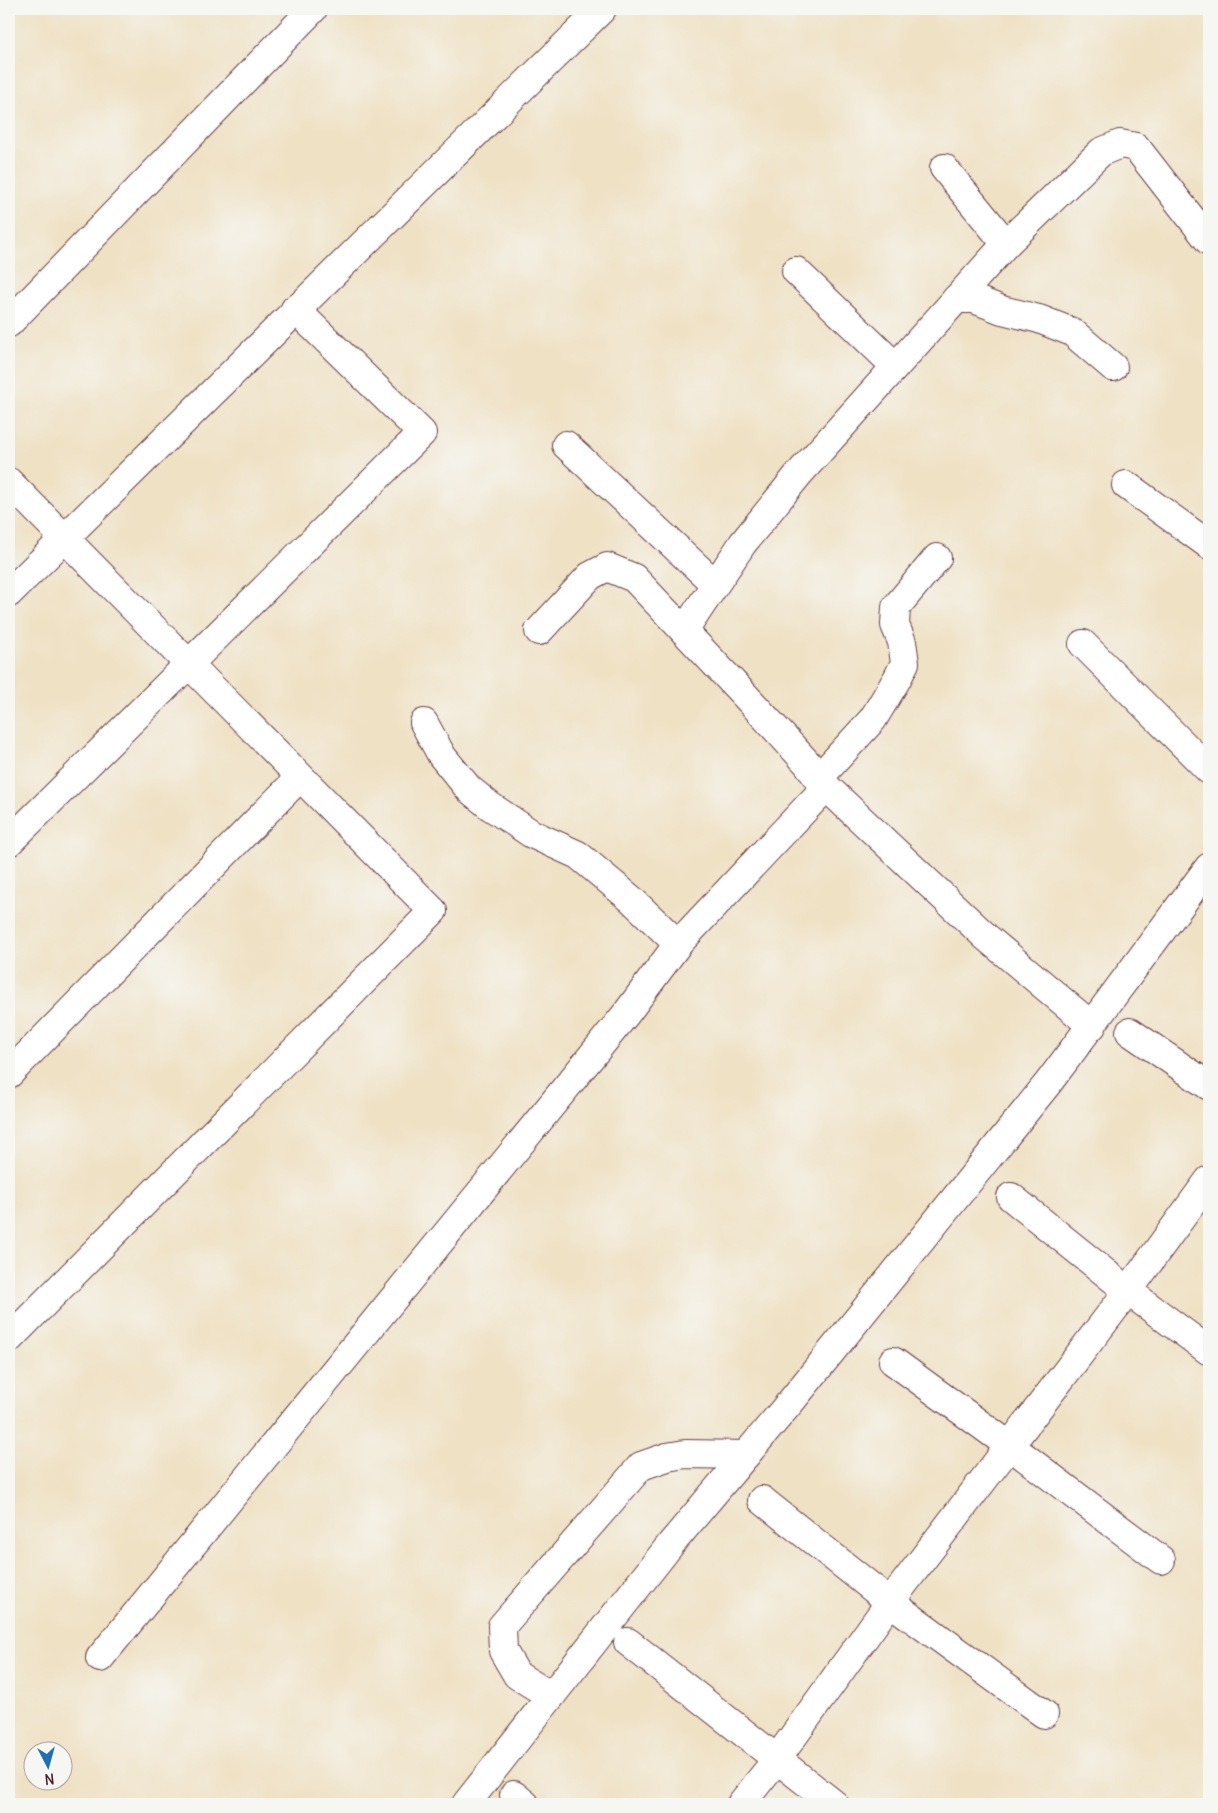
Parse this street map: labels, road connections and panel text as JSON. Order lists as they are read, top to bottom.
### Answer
{
  "north": "bottom"
}
